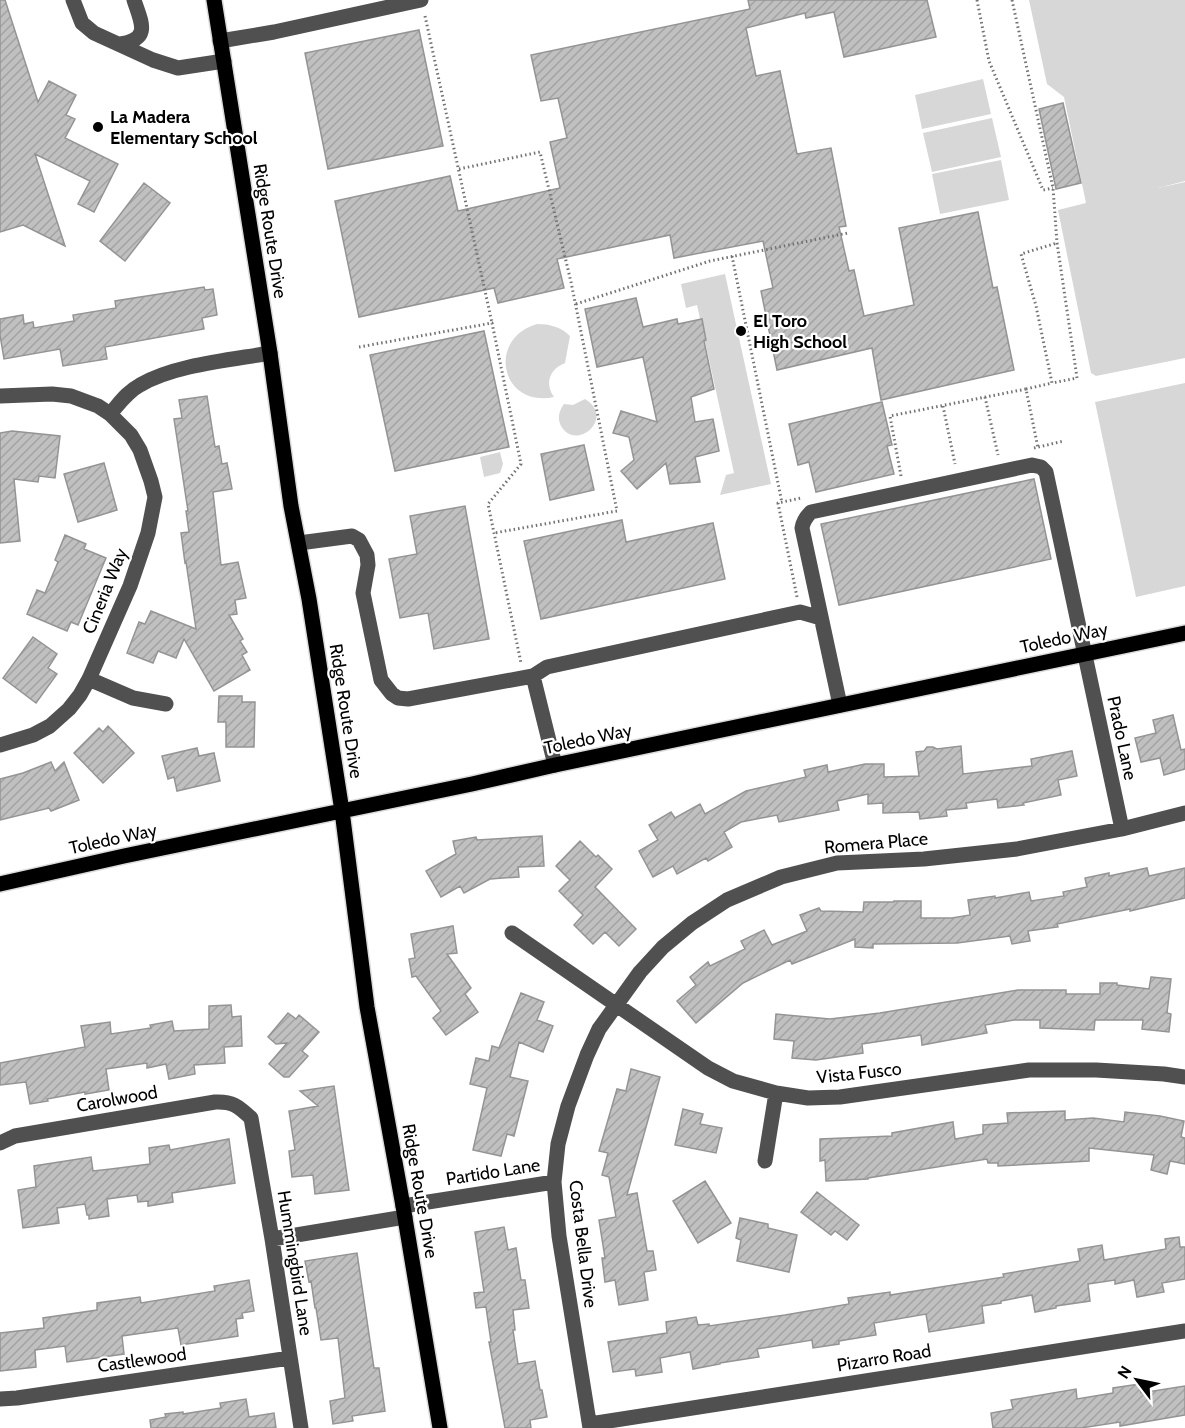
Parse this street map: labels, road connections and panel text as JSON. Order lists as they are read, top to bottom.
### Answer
{
  "streets": {
    "main road": ["Ridge Route Drive", "Toledo Way"],
    "street": [
      "Cineria Way",
      "Prado Lane",
      "Romera Place",
      "Vista Fusco",
      "Carolwood",
      "Partido Lane",
      "Costa Bella Drive",
      "Hummingbird Lane",
      "Pizarro Road",
      "Castlewood"
    ]
  },
  "crossings": [
    ["Ridge Route Drive", "Toledo Way"],
    ["Ridge Route Drive", "Partido Lane"],
    ["Toledo Way", "Prado Lane"],
    ["Prado Lane", "Romera Place"],
    ["Romera Place", "Vista Fusco"],
    ["Romera Place", "Costa Bella Drive"],
    ["Vista Fusco", "Costa Bella Drive"],
    ["Carolwood", "Hummingbird Lane"],
    ["Partido Lane", "Costa Bella Drive"],
    ["Partido Lane", "Hummingbird Lane"],
    ["Costa Bella Drive", "Pizarro Road"],
    ["Hummingbird Lane", "Castlewood"]
  ],
  "places": ["La Madera Elementary School", "El Toro High School"],
  "north": "top left"
}
